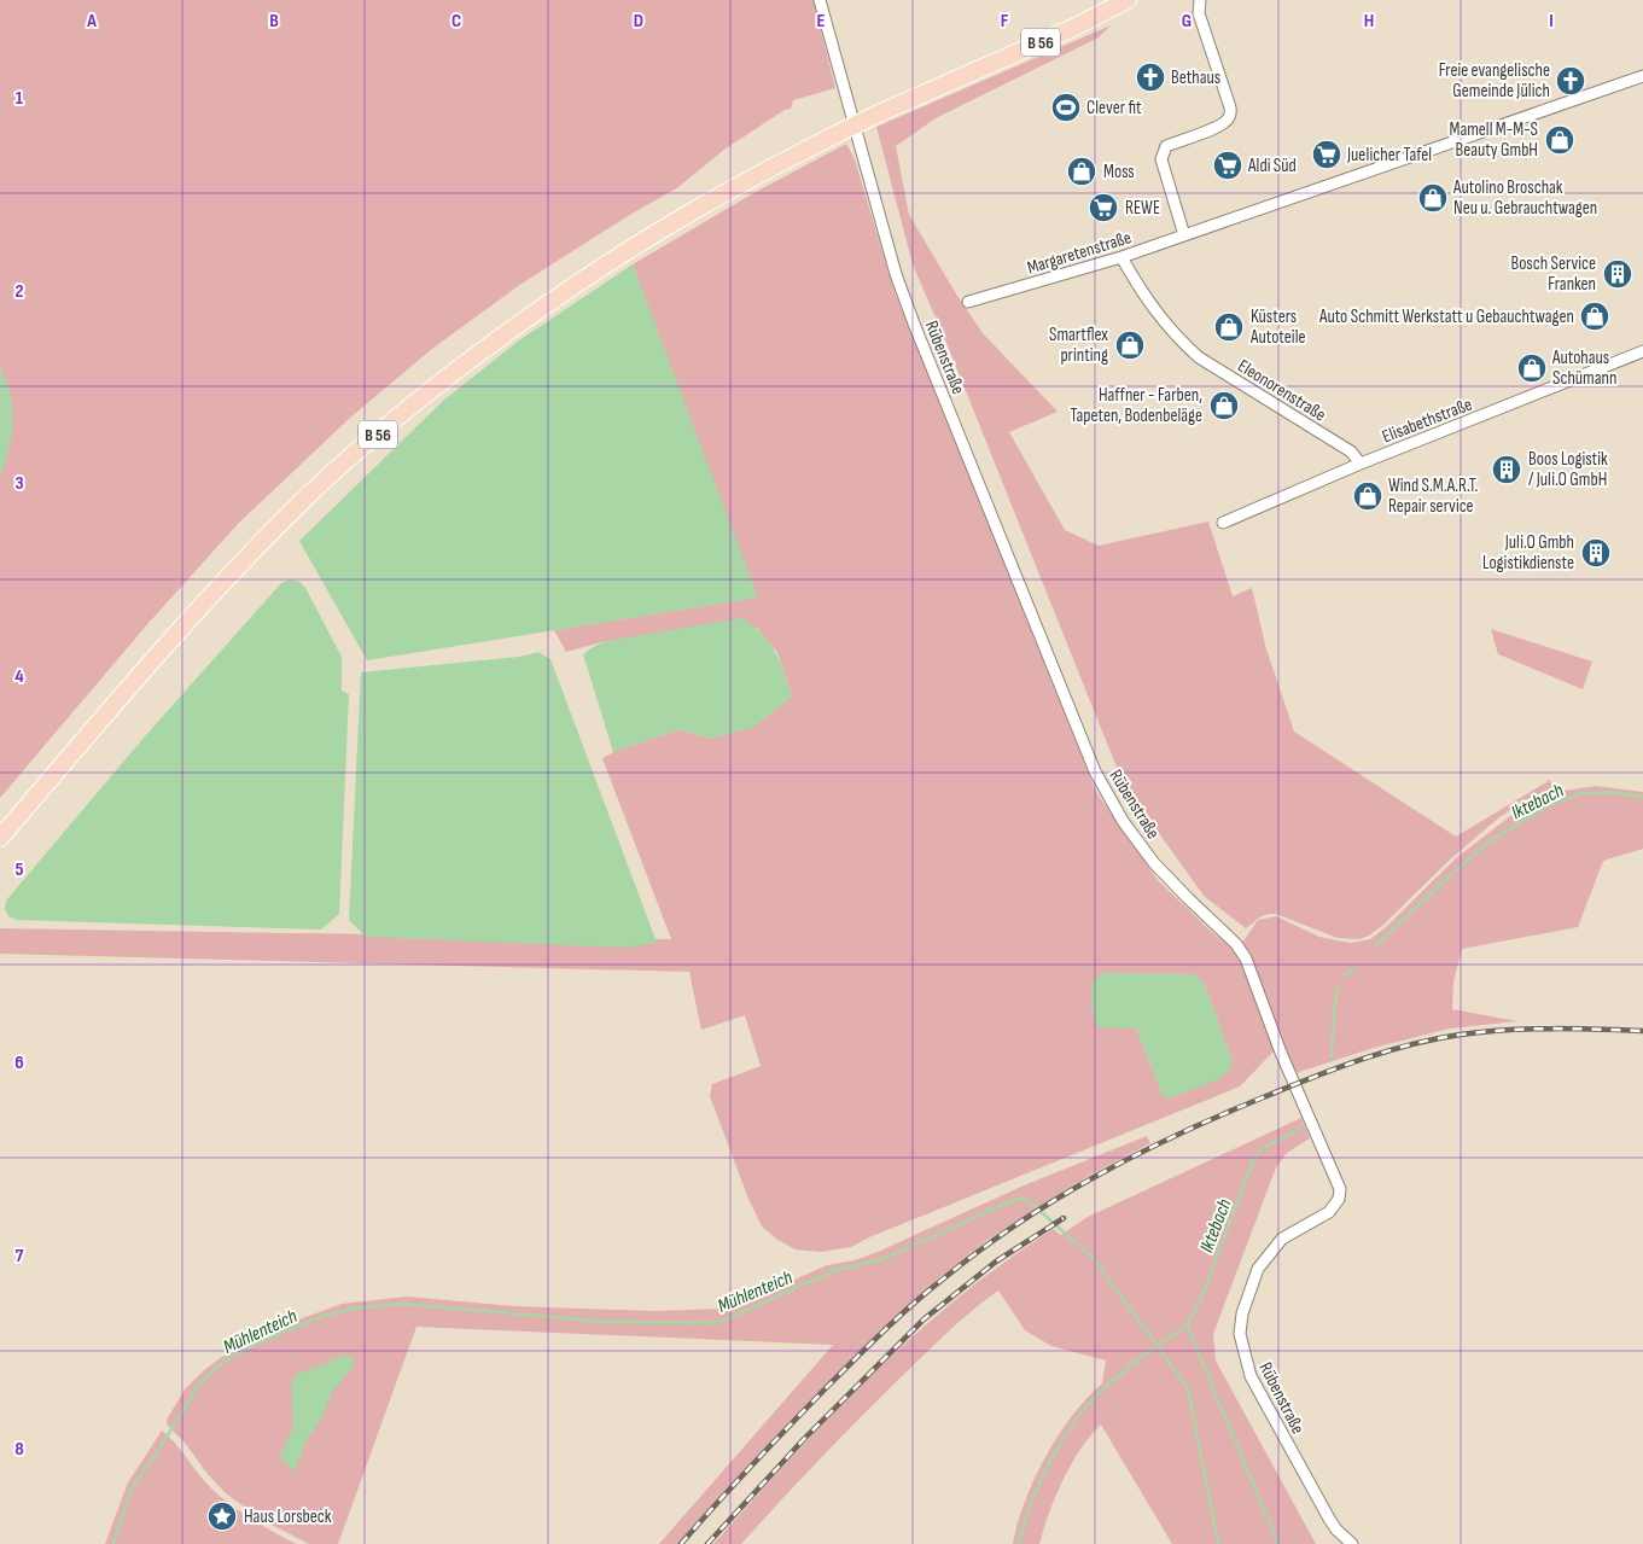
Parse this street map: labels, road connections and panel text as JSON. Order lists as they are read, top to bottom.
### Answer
{
  "streets": {
    "main road": ["B 56"],
    "street": [
      "Margaretenstraße",
      "Rübenstraße",
      "Eleonorenstraße",
      "Elisabethstraße"
    ]
  },
  "crossings": [
    ["Margaretenstraße", "Eleonorenstraße"],
    ["Eleonorenstraße", "Elisabethstraße"]
  ],
  "water": ["Iktebach", "Mühlenteich"],
  "places": {
    "church": ["Bethaus", "Freie evangelische Gemeinde Jülich"],
    "sports": ["Clever fit"],
    "shop": [
      "Mamell M-M-S Beauty GmbH",
      "Moss",
      "Autolino Broschak Neu u. Gebrauchtwagen",
      "Auto Schmitt Werkstatt u Gebauchtwagen",
      "Küsters Autoteile",
      "Smartflex printing",
      "Autohaus Schümann",
      "Haffner - Farben, Tapeten, Bodenbeläge",
      "Wind S.M.A.R.T. Repair service"
    ],
    "supermarket": ["Juelicher Tafel", "Aldi Süd", "REWE"],
    "building": ["Bosch Service Franken", "Boos Logistik / Juli.O GmbH", "Juli.O Gmbh Logistikdienste"],
    "place": ["Haus Lorsbeck"]
  },
  "grid": {
    "columns": [
      "A",
      "B",
      "C",
      "D",
      "E",
      "F",
      "G",
      "H",
      "I"
    ],
    "rows": [
      "1",
      "2",
      "3",
      "4",
      "5",
      "6",
      "7",
      "8"
    ]
  }
}
